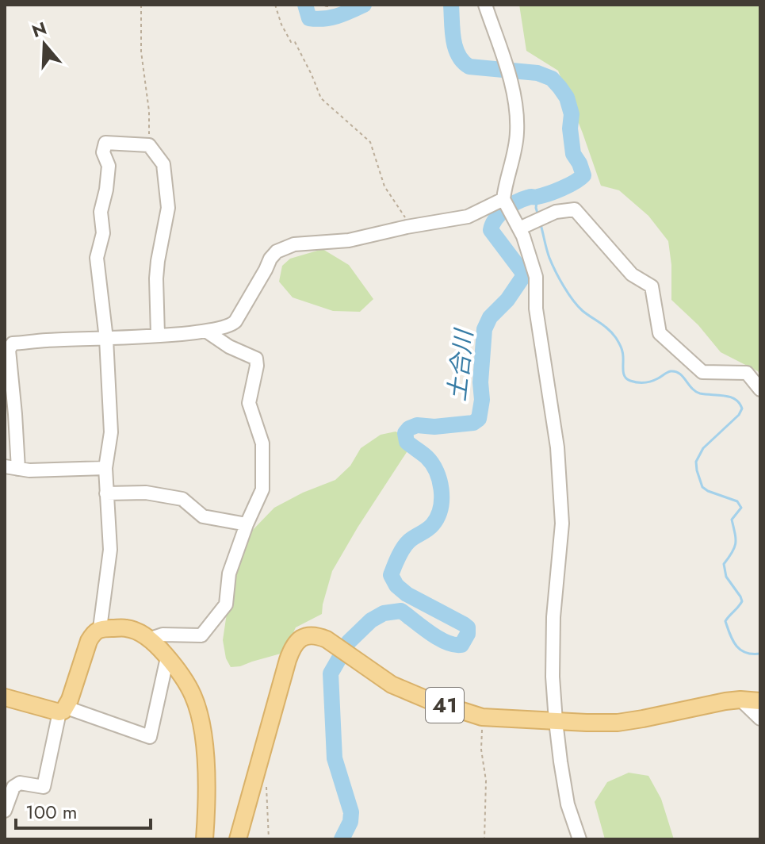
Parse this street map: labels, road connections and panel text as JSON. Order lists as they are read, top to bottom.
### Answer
{
  "streets": {
    "main road": ["41"]
  },
  "water": ["土合川"],
  "scale_bar": "100 m",
  "north": "top"
}
